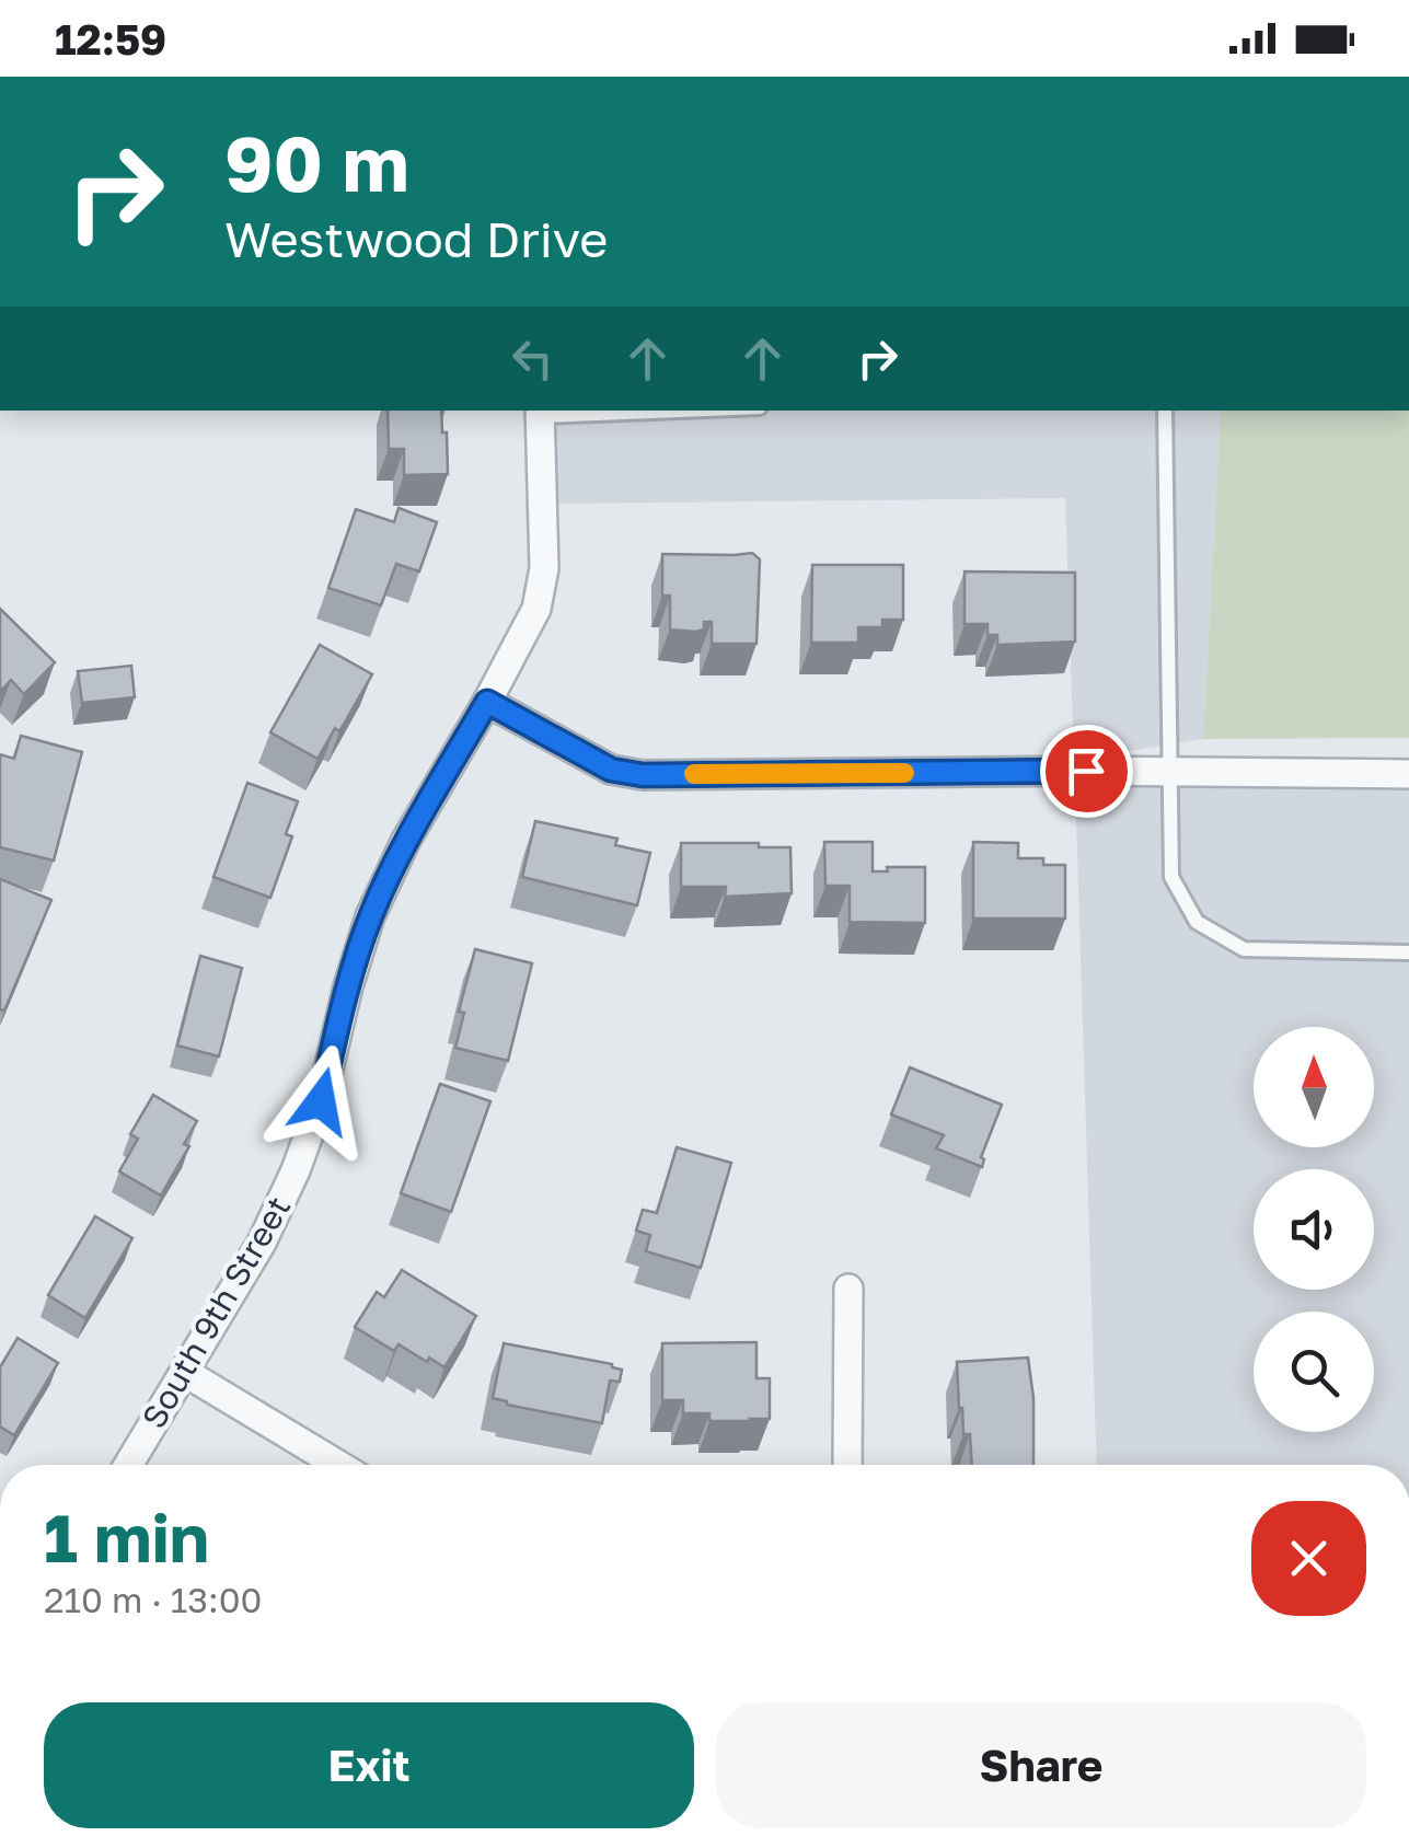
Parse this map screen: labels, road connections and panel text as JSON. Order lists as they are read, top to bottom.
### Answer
{
  "streets": {
    "street": ["South 9th Street"]
  },
  "north": "top",
  "page": {
    "status": "12:59",
    "turn": ["90 m", "Westwood Drive"],
    "heading": ["1 min", "210 m · 13:00"],
    "buttons": ["Exit", "Share"]
  }
}
